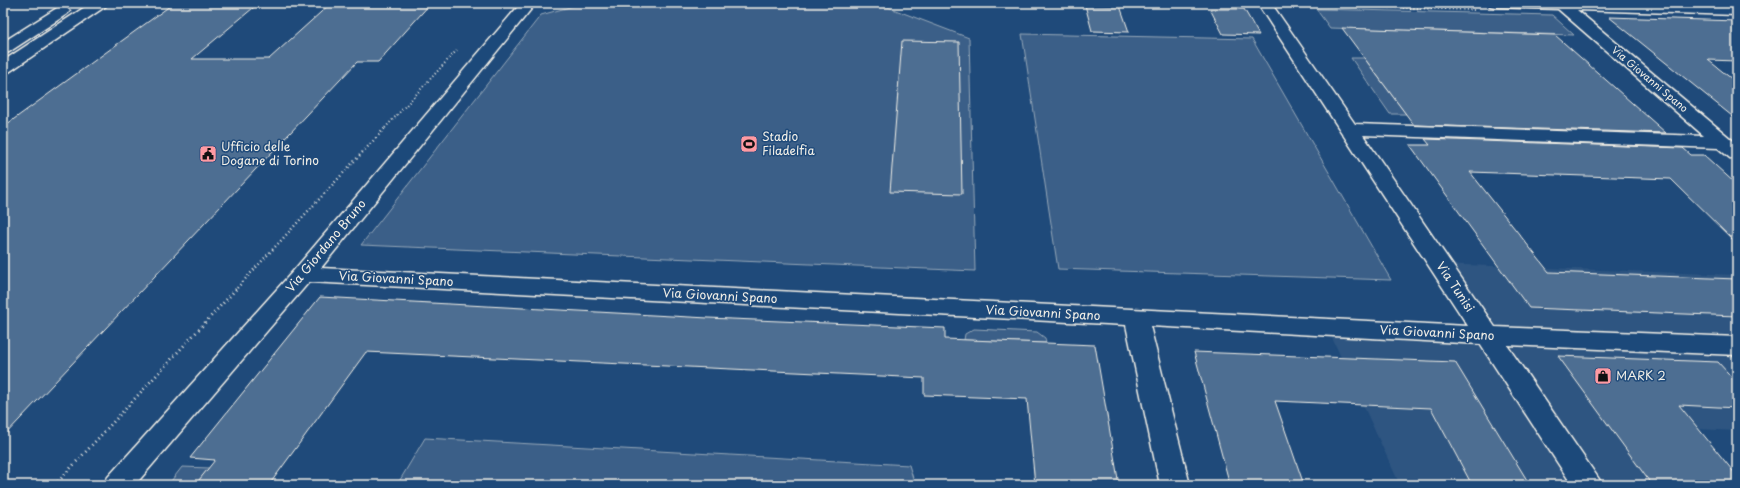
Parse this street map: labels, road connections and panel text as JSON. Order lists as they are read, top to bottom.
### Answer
{
  "streets": {
    "street": ["Via Giovanni Spano", "Via Giordano Bruno", "Via Tunisi"]
  },
  "crossings": [
    ["Via Giovanni Spano", "Via Giordano Bruno"],
    ["Via Giovanni Spano", "Via Tunisi"]
  ],
  "places": {
    "sports": ["Stadio Filadelfia"],
    "public building": ["Ufficio delle Dogane di Torino"],
    "shop": ["MARK 2"]
  }
}
